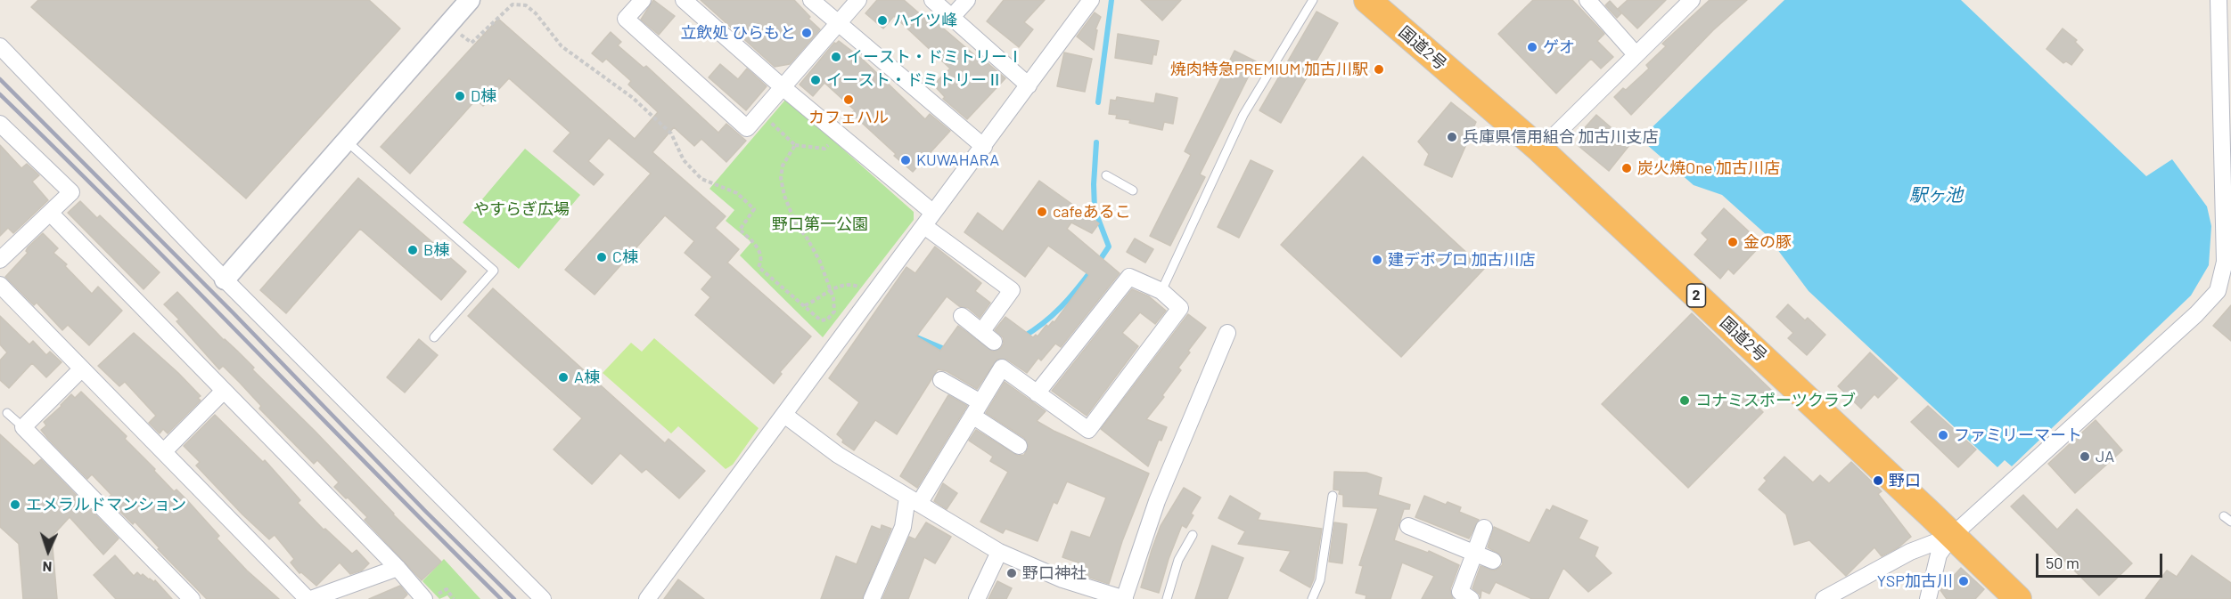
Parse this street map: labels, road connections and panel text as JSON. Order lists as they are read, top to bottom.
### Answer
{
  "streets": {
    "highway": ["国道2号", "2"]
  },
  "water": ["駅ヶ池"],
  "parks": ["やすらぎ広場", "野口第一公園"],
  "places": [
    "ハイツ峰",
    "立飲処 ひらもと",
    "ゲオ",
    "イースト・ドミトリーⅠ",
    "焼肉特急PREMIUM 加古川駅",
    "イースト・ドミトリーⅡ",
    "D棟",
    "カフェハル",
    "兵庫県信用組合 加古川支店",
    "KUWAHARA",
    "炭火焼One 加古川店",
    "cafeあるこ",
    "金の豚",
    "B棟",
    "C棟",
    "建デポプロ 加古川店",
    "A棟",
    "コナミスポーツクラブ",
    "ファミリーマート",
    "JA",
    "野口",
    "エメラルドマンション",
    "野口神社",
    "YSP加古川"
  ],
  "scale_bar": "50 m",
  "north": "bottom"
}
